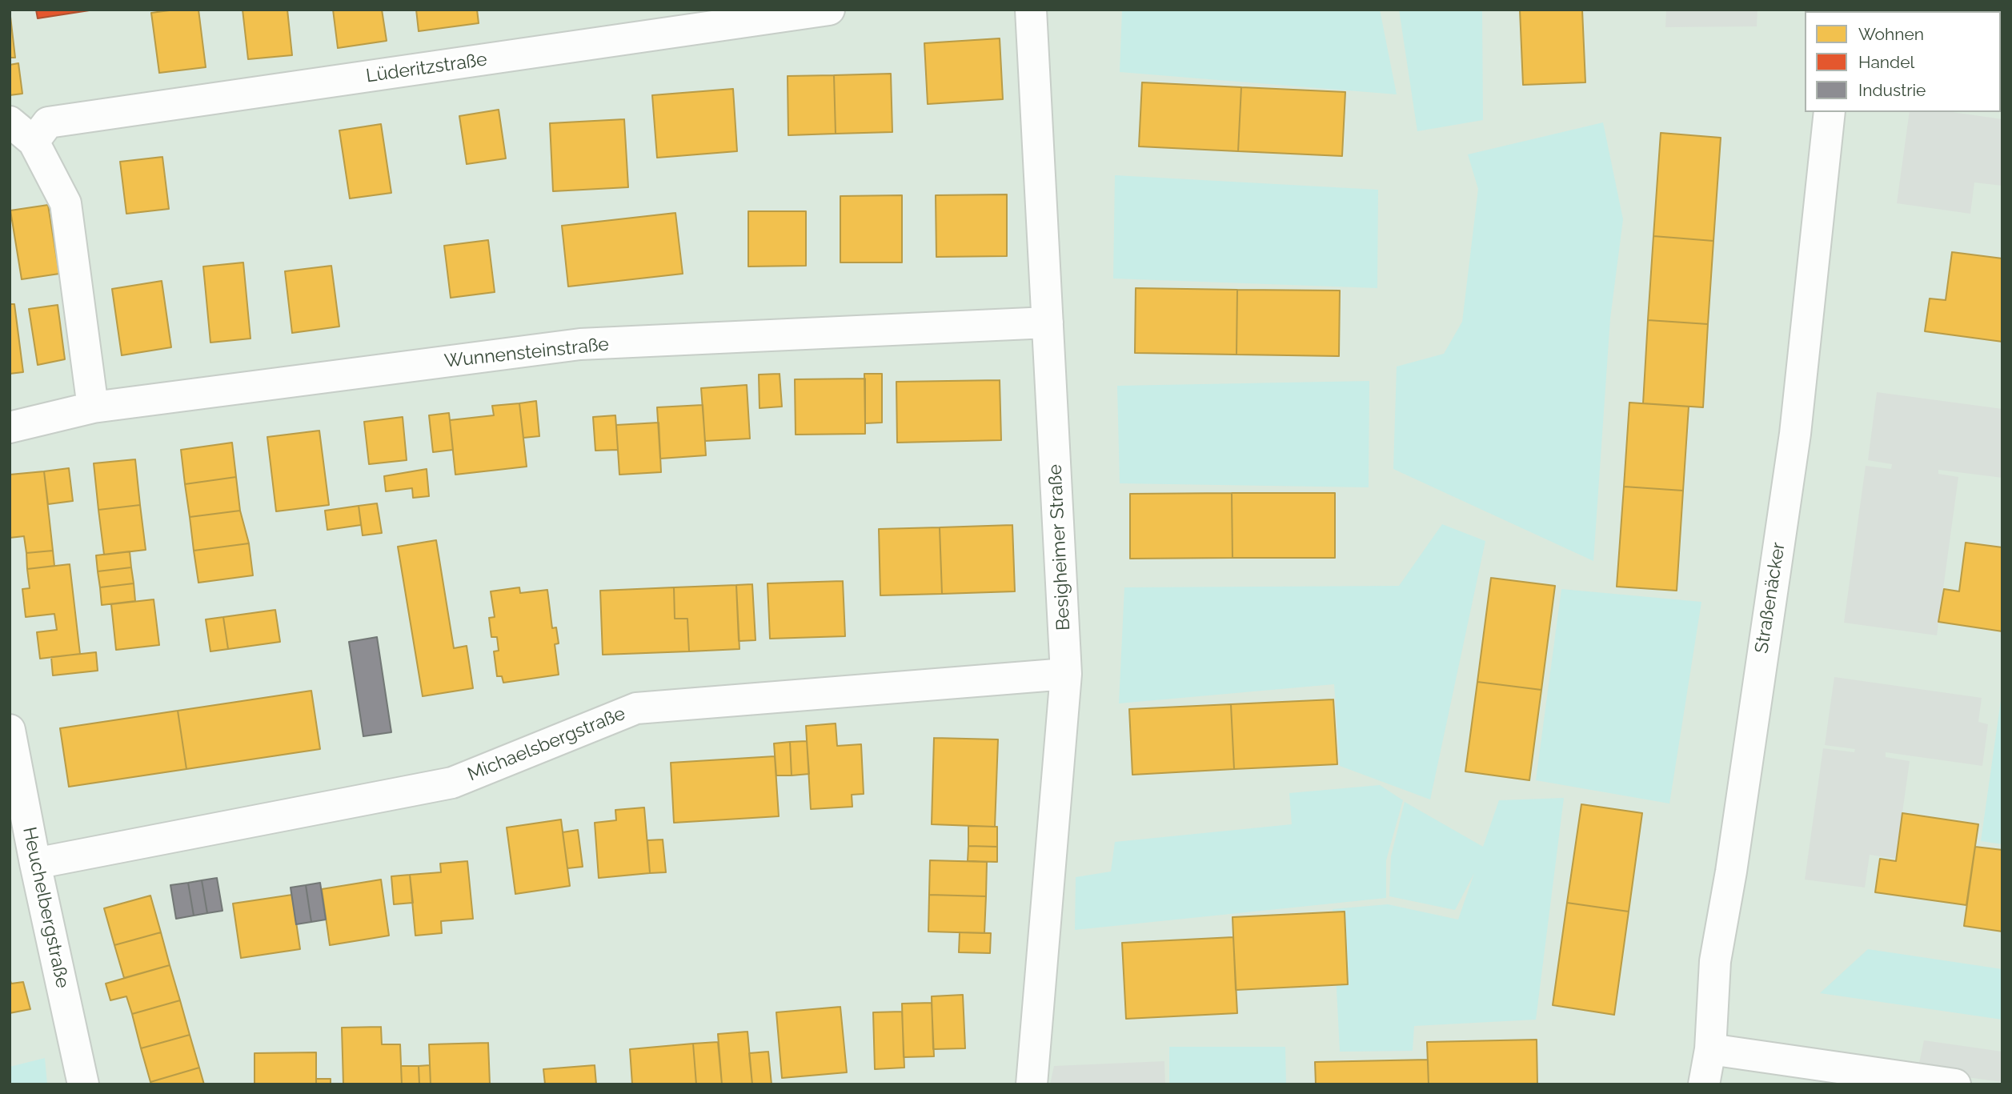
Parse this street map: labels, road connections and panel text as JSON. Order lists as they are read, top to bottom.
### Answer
{
  "streets": {
    "street": [
      "Lüderitzstraße",
      "Wunnensteinstraße",
      "Besigheimer Straße",
      "Straßenäcker",
      "Michaelsbergstraße",
      "Heuchelbergstraße"
    ]
  },
  "crossings": [
    ["Wunnensteinstraße", "Besigheimer Straße"],
    ["Besigheimer Straße", "Michaelsbergstraße"],
    ["Michaelsbergstraße", "Heuchelbergstraße"]
  ],
  "legend": ["Wohnen", "Handel", "Industrie"]
}
